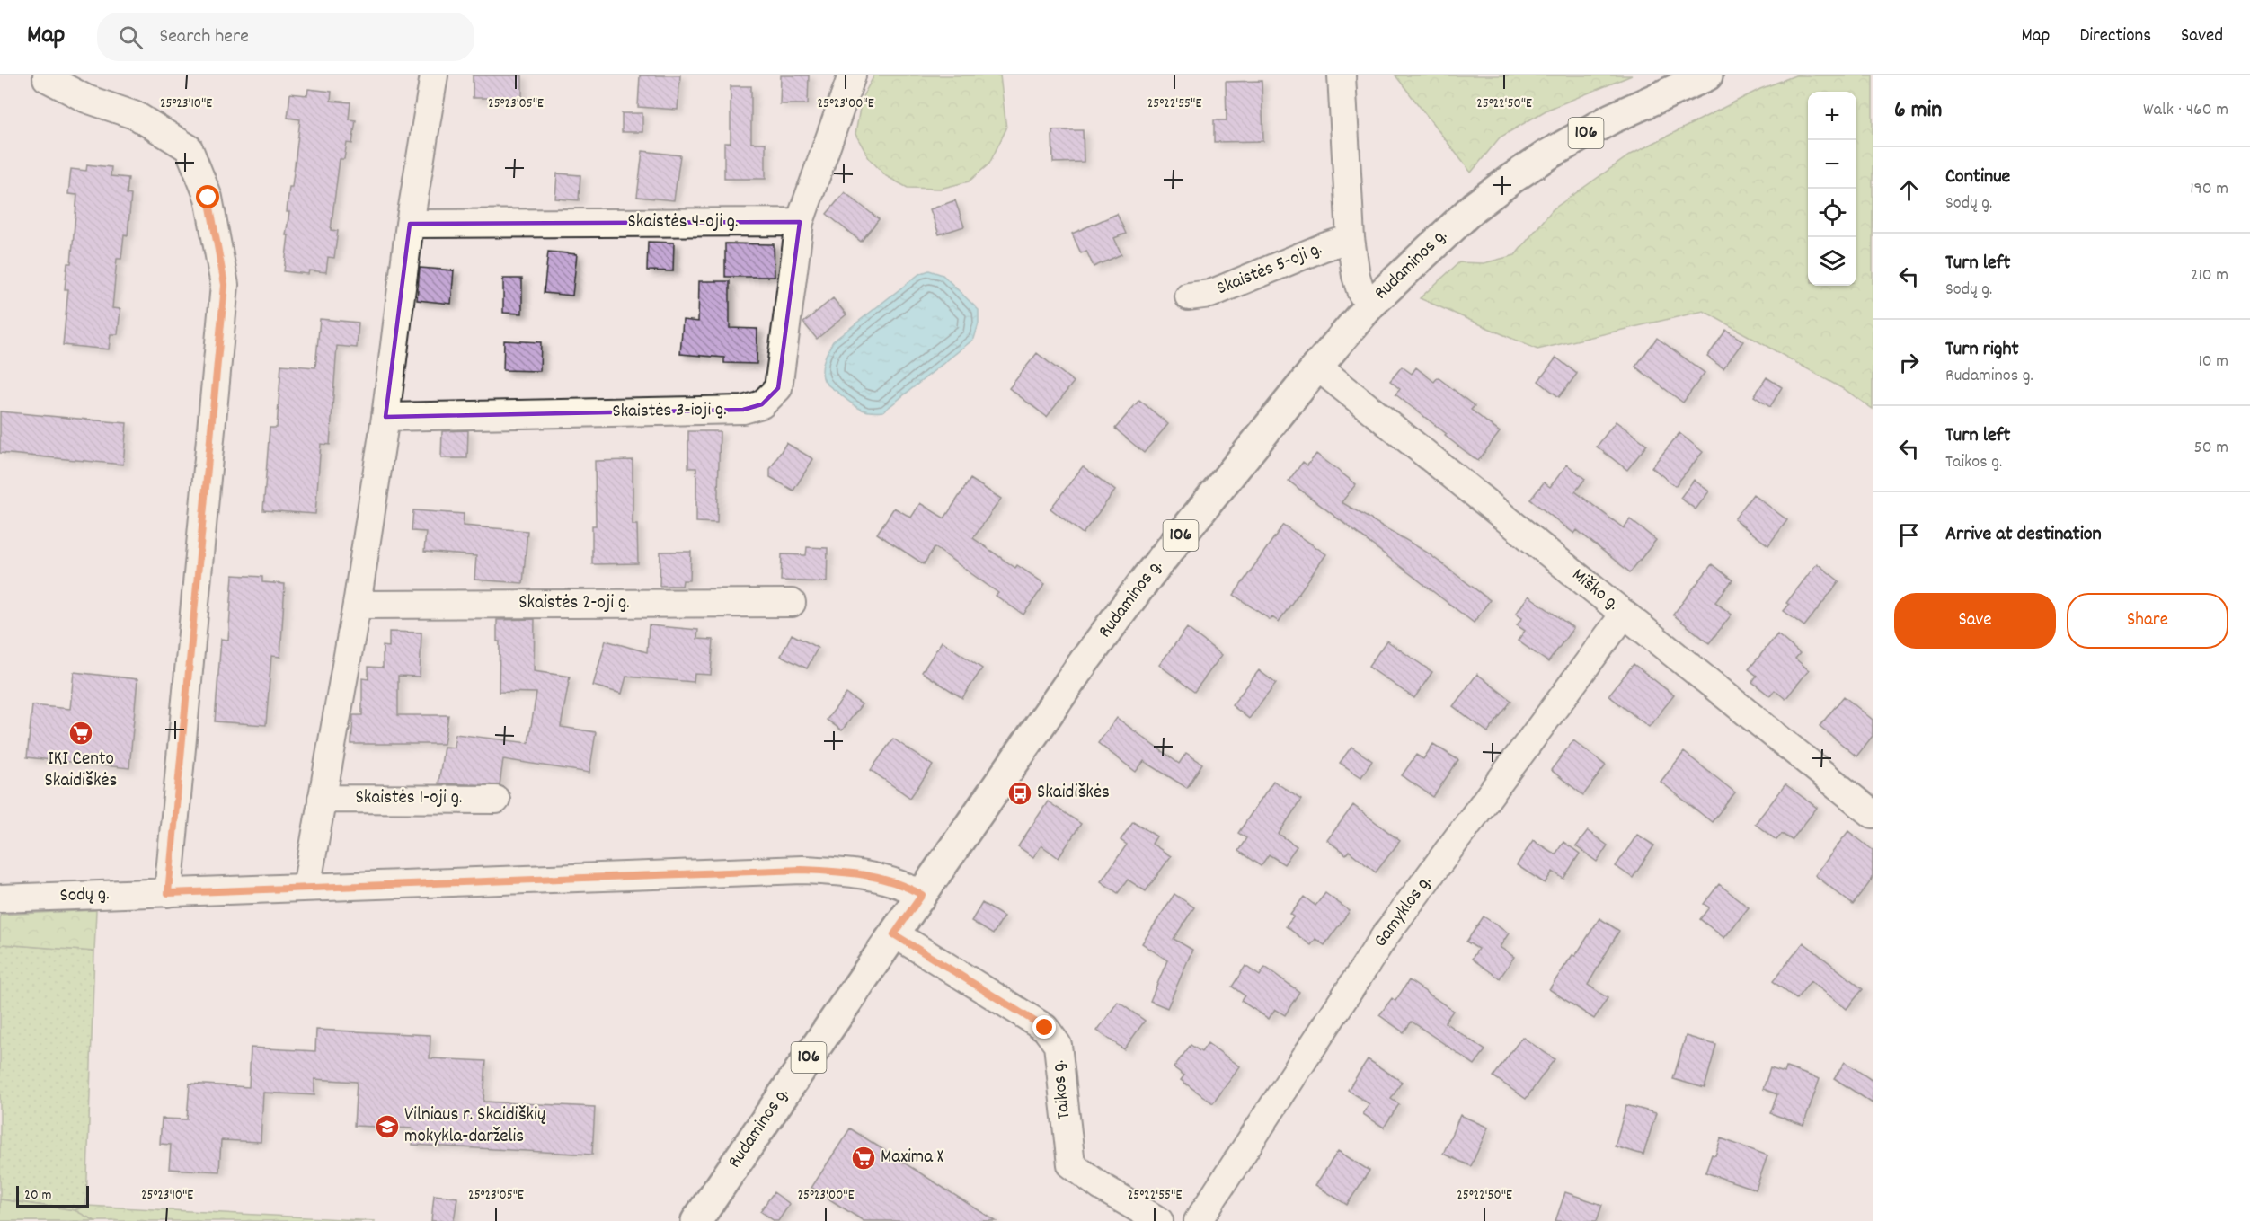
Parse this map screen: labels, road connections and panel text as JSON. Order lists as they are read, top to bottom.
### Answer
{
  "streets": {
    "main road": ["106", "Rudaminos g."],
    "street": [
      "Skaistės 4-oji g.",
      "Skaistės 5-oji g.",
      "Skaistės 3-ioji g.",
      "Miško g.",
      "Skaistės 2-oji g.",
      "Skaistės 1-oji g.",
      "Sodų g.",
      "Gamyklos g.",
      "Taikos g."
    ]
  },
  "crossings": [
    ["Skaistės 4-oji g.", "Skaistės 3-ioji g."],
    ["Rudaminos g.", "Skaistės 5-oji g."],
    ["Rudaminos g.", "Miško g."],
    ["Rudaminos g.", "Sodų g."],
    ["Rudaminos g.", "Taikos g."],
    ["Miško g.", "Gamyklos g."]
  ],
  "places": {
    "supermarket": ["IKI Cento Skaidiškės", "Maxima X"],
    "bus stop": ["Skaidiškės"],
    "school or university": ["Vilniaus r. Skaidiškių mokykla-darželis"]
  },
  "scale_bar": "20 m",
  "page": {
    "header": "Map",
    "search": "Search here",
    "nav": ["Map", "Directions", "Saved"],
    "heading": ["6 min", "Walk · 460 m"],
    "map_buttons": ["+", "−"],
    "list": [
      ["Continue", "Sodų g.", "190 m"],
      ["Turn left", "Sodų g.", "210 m"],
      ["Turn right", "Rudaminos g.", "10 m"],
      ["Turn left", "Taikos g.", "50 m"],
      "Arrive at destination"
    ],
    "buttons": ["Save", "Share"],
    "scale": "20 m"
  },
  "coordinates": [
    "25°23'10\"E",
    "25°23'05\"E",
    "25°23'00\"E",
    "25°22'55\"E",
    "25°22'50\"E"
  ]
}
